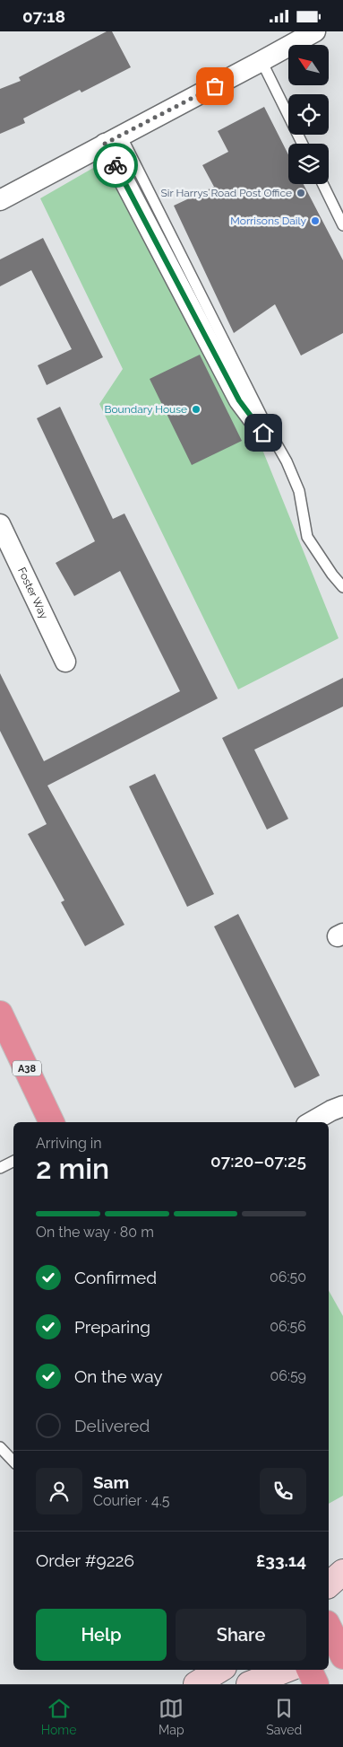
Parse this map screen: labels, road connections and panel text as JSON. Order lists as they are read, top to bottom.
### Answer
{
  "streets": {
    "highway": ["A38"],
    "street": ["Foster Way"]
  },
  "places": ["Sir Harrys Road Post Office", "Morrisons Daily", "Boundary House"],
  "north": "top left",
  "page": {
    "status": "07:18",
    "heading": ["2 min", "Arriving in", "07:20–07:25"],
    "panel": [
      "Sam",
      "Courier · 4.5",
      "Order #9226",
      "£33.14"
    ],
    "bar": "On the way · 80 m",
    "list": [
      ["Confirmed", "06:50"],
      ["Preparing", "06:56"],
      ["On the way", "06:59"],
      "Delivered"
    ],
    "buttons": ["Help", "Share"],
    "tabs": ["Home", "Map", "Saved"]
  }
}
